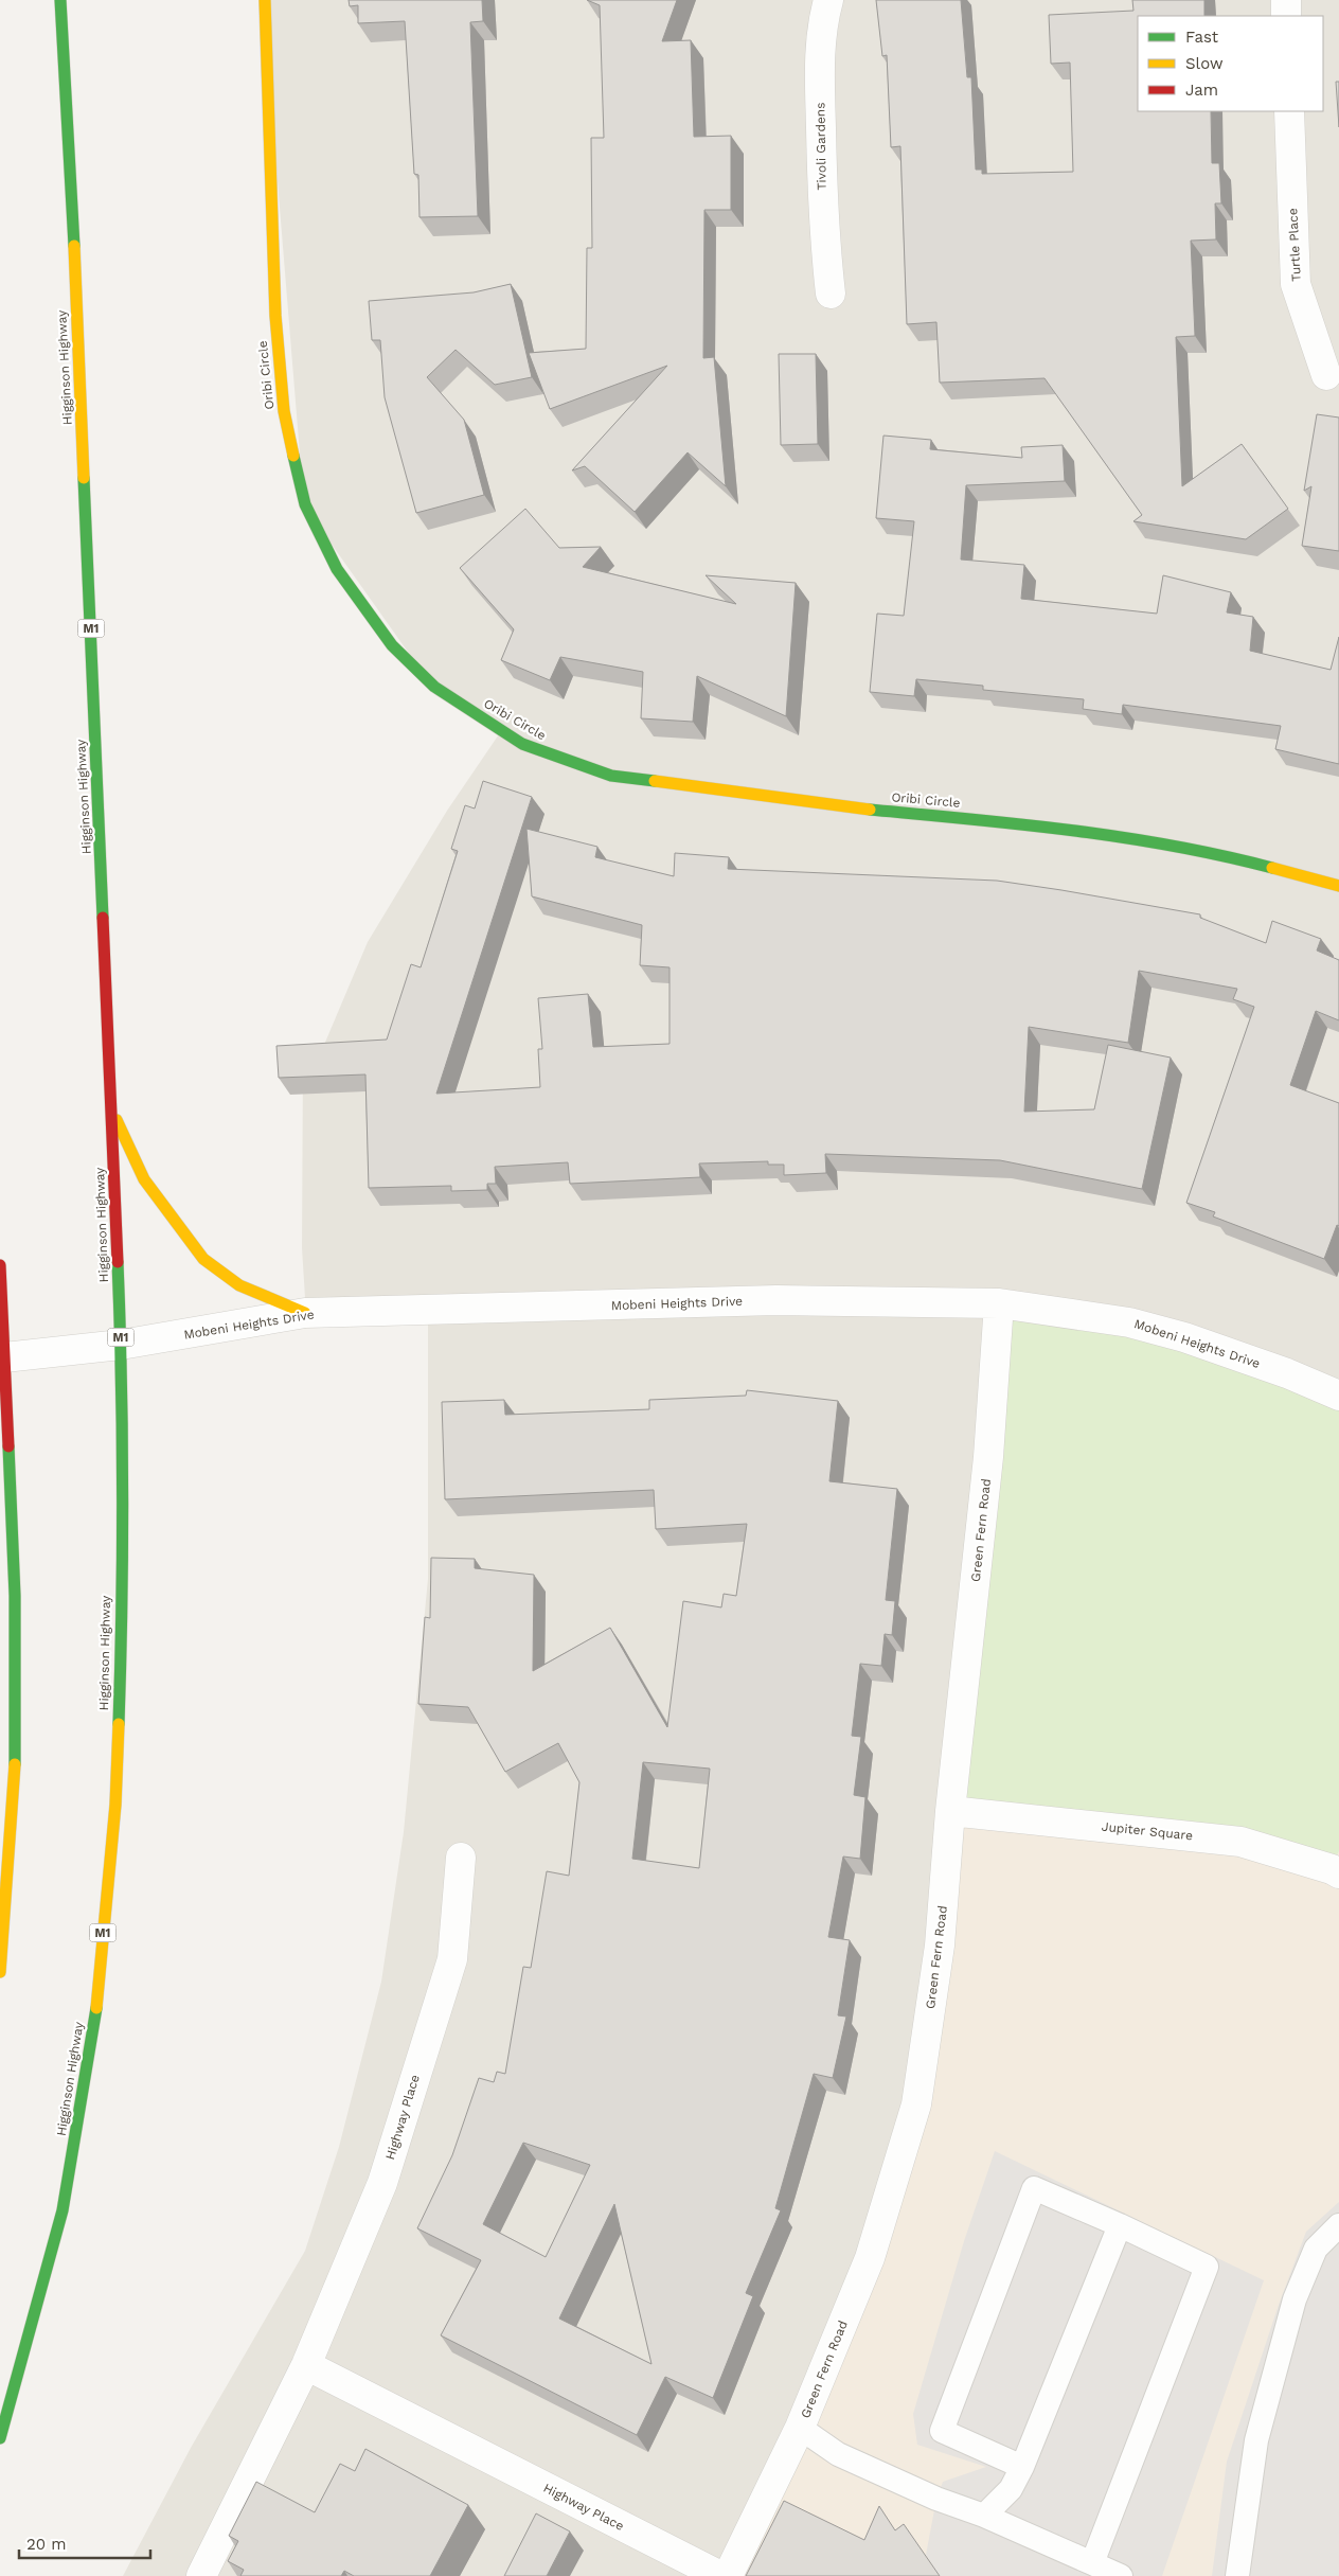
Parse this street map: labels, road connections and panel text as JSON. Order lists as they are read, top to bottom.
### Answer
{
  "streets": {
    "main road": ["Higginson Highway", "Oribi Circle", "M1"],
    "street": [
      "Tivoli Gardens",
      "Turtle Place",
      "Mobeni Heights Drive",
      "Green Fern Road",
      "Jupiter Square",
      "Highway Place"
    ]
  },
  "crossings": [
    ["Higginson Highway", "Mobeni Heights Drive"],
    ["Mobeni Heights Drive", "Green Fern Road"],
    ["Green Fern Road", "Jupiter Square"]
  ],
  "legend": ["Fast", "Slow", "Jam"],
  "scale_bar": "20 m"
}
